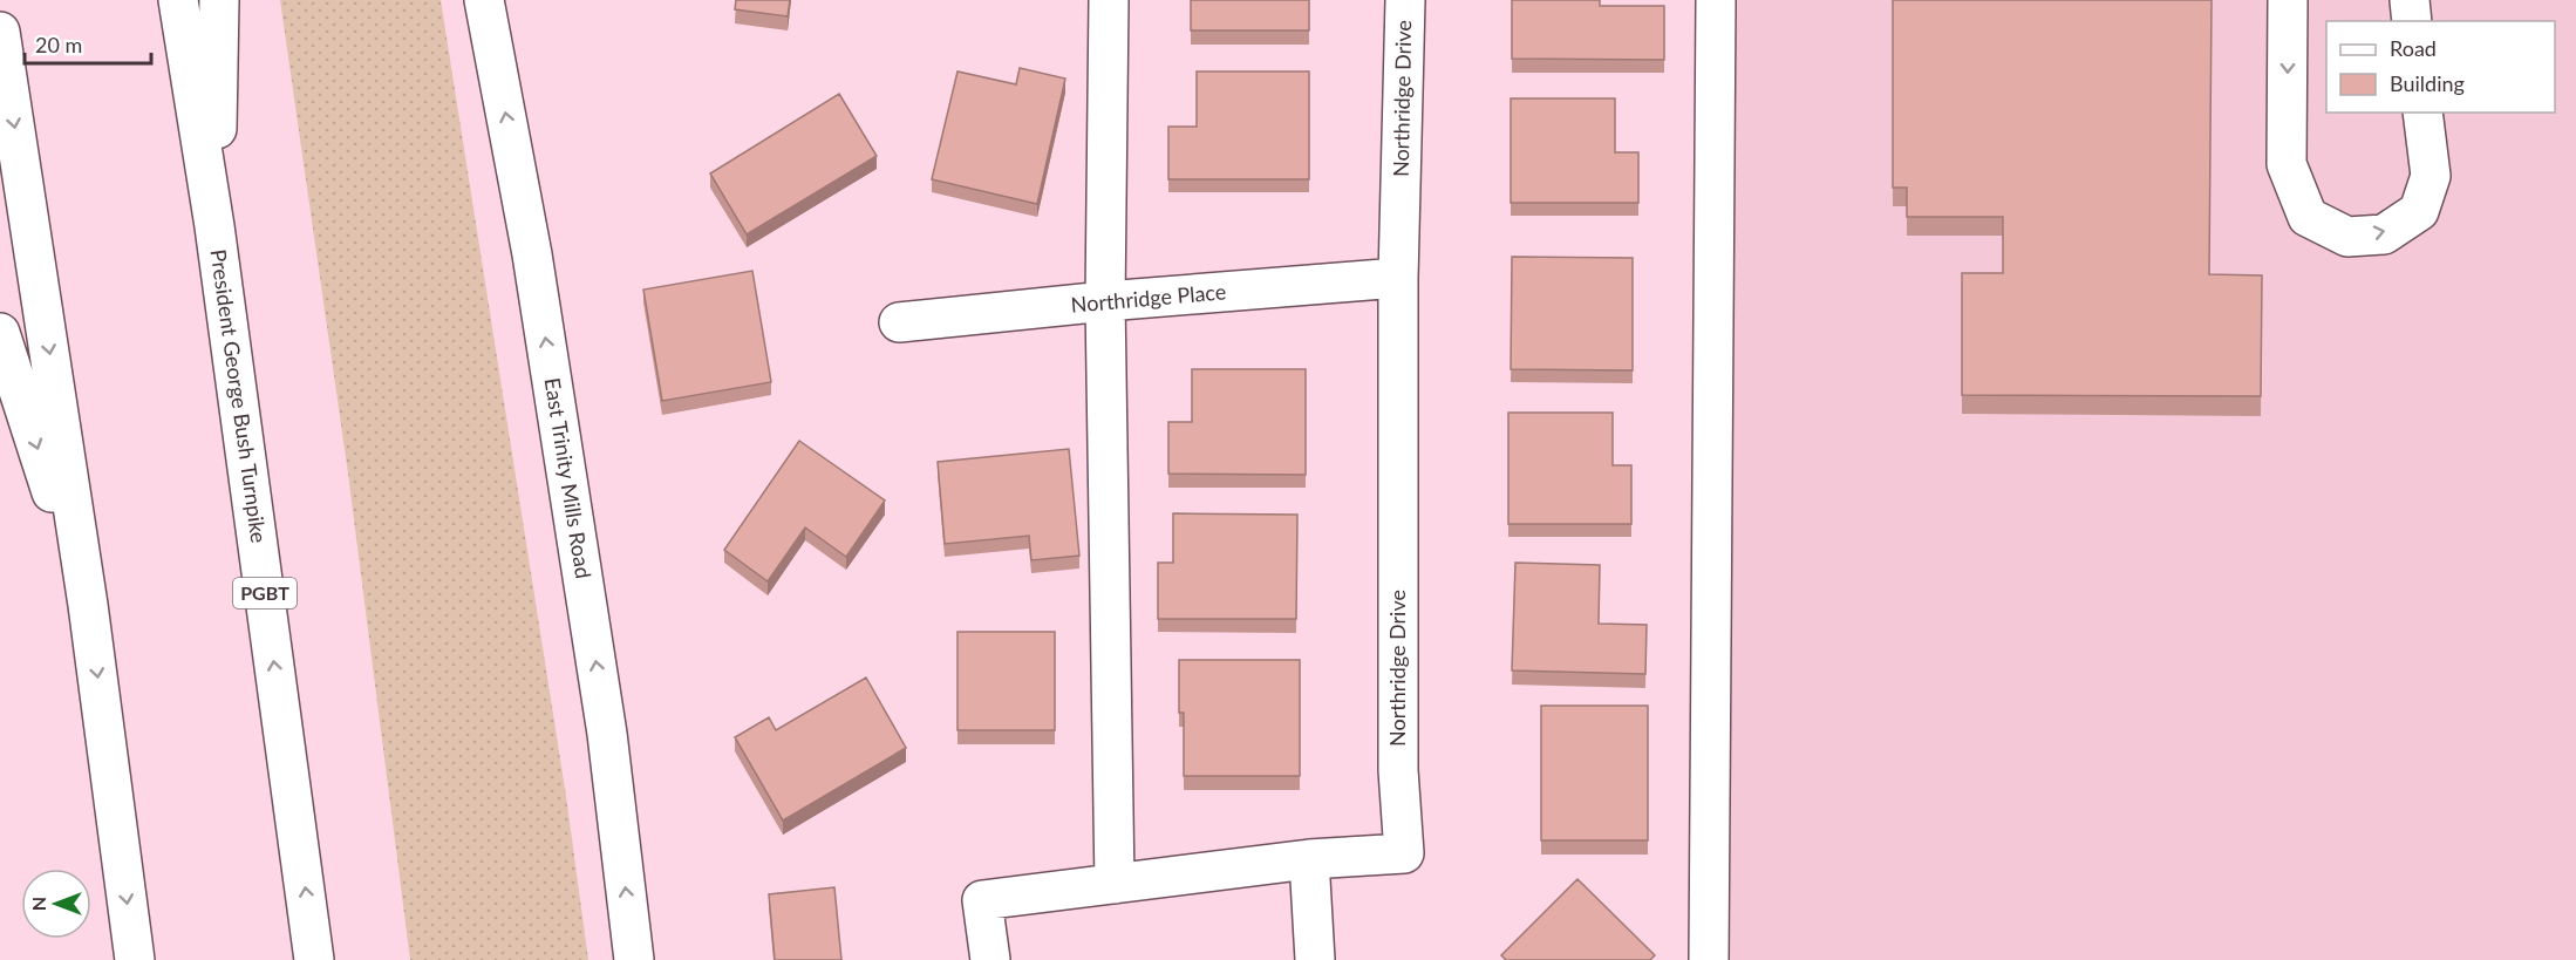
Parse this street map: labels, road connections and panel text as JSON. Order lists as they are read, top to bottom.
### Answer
{
  "streets": {
    "main road": [
      "Northridge Drive",
      "Northridge Place",
      "President George Bush Turnpike",
      "East Trinity Mills Road",
      "PGBT"
    ]
  },
  "crossings": [
    ["Northridge Drive", "Northridge Place"]
  ],
  "one_way": ["East Trinity Mills Road"],
  "legend": ["Road", "Building"],
  "scale_bar": "20 m",
  "north": "left"
}
